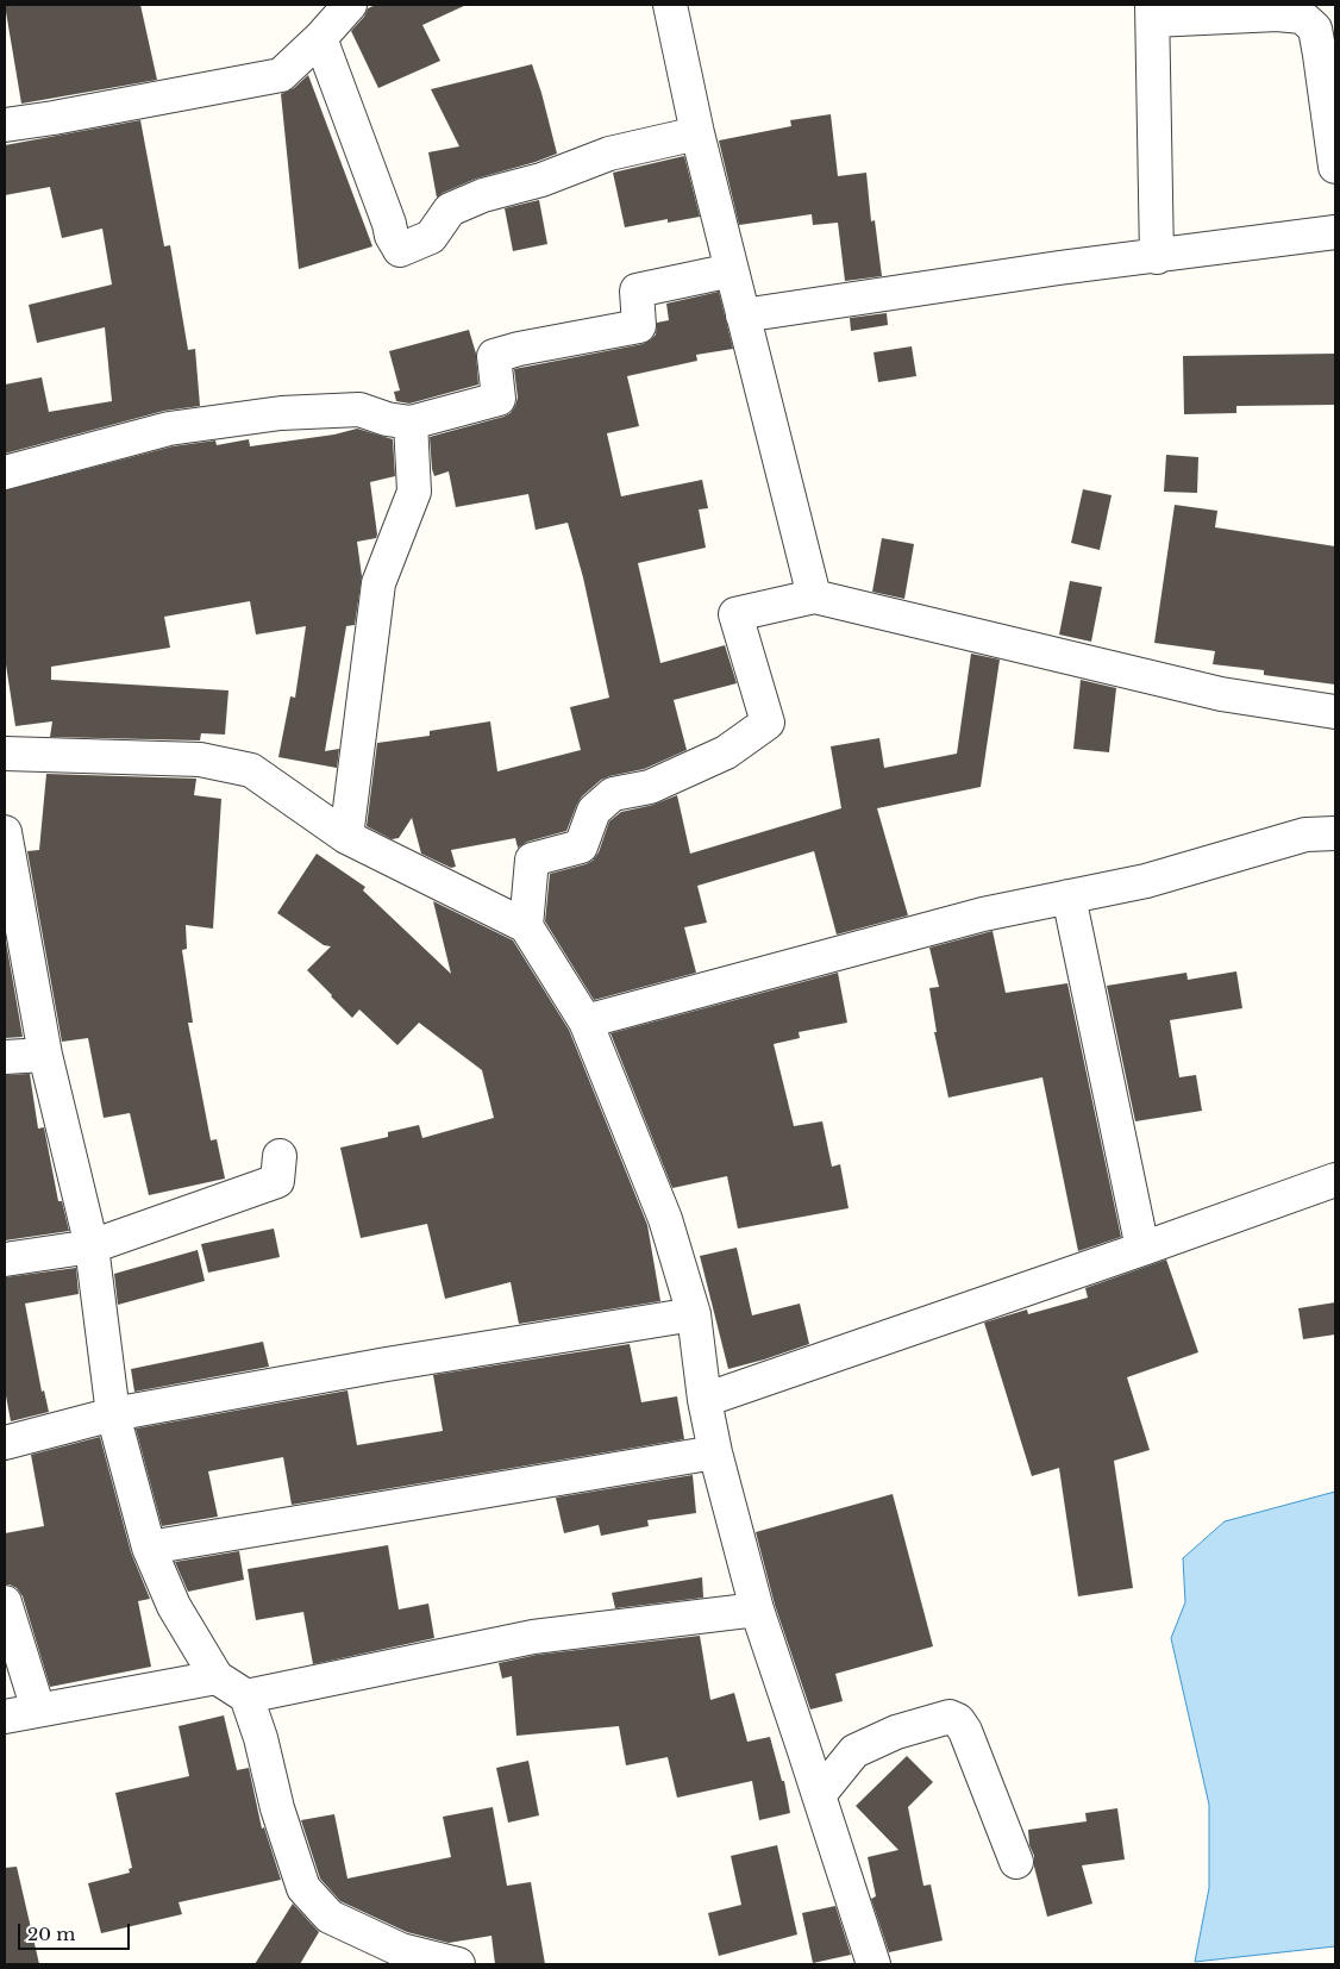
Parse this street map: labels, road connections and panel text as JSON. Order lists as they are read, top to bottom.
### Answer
{
  "scale_bar": "20 m"
}
